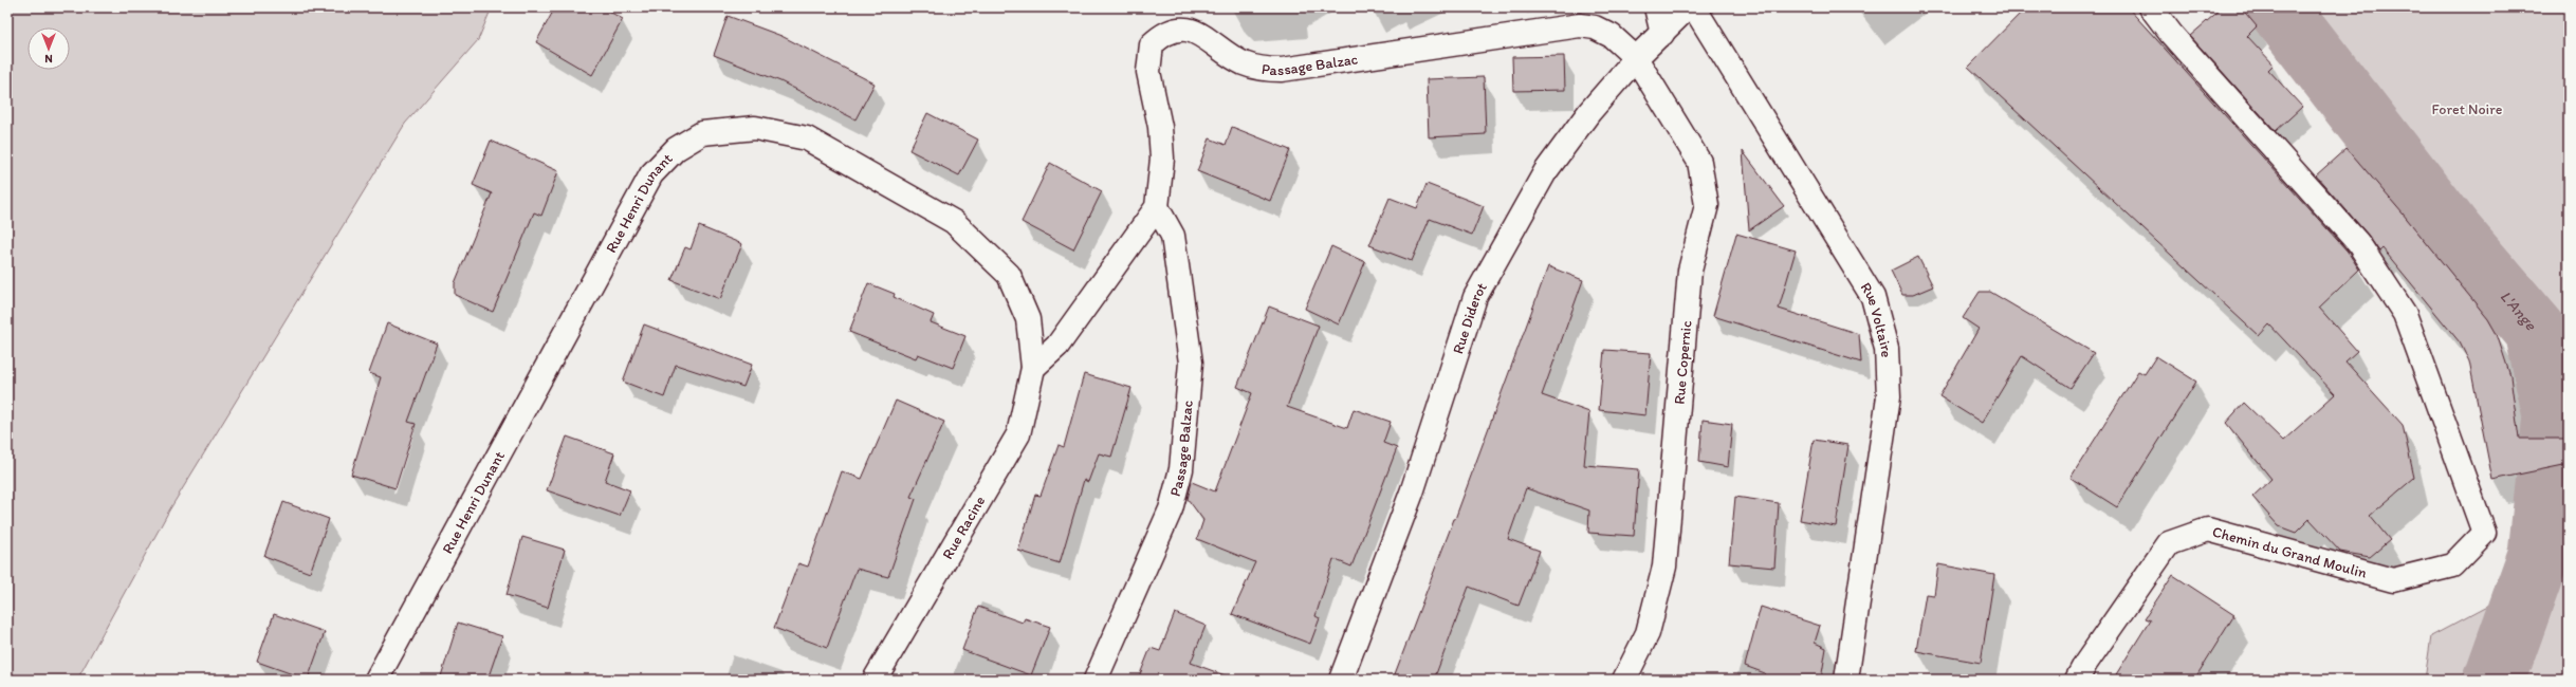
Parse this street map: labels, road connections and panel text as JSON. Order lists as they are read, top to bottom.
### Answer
{
  "streets": {
    "street": [
      "Passage Balzac",
      "Rue Henri Dunant",
      "Rue Diderot",
      "Rue Voltaire",
      "Rue Copernic",
      "Rue Racine",
      "Chemin du Grand Moulin"
    ]
  },
  "crossings": [
    ["Passage Balzac", "Rue Henri Dunant"],
    ["Passage Balzac", "Rue Diderot"],
    ["Passage Balzac", "Rue Copernic"],
    ["Passage Balzac", "Rue Racine"],
    ["Rue Henri Dunant", "Rue Racine"],
    ["Rue Diderot", "Rue Copernic"]
  ],
  "water": ["L'Ange"],
  "parks": ["Foret Noire"],
  "north": "bottom"
}
